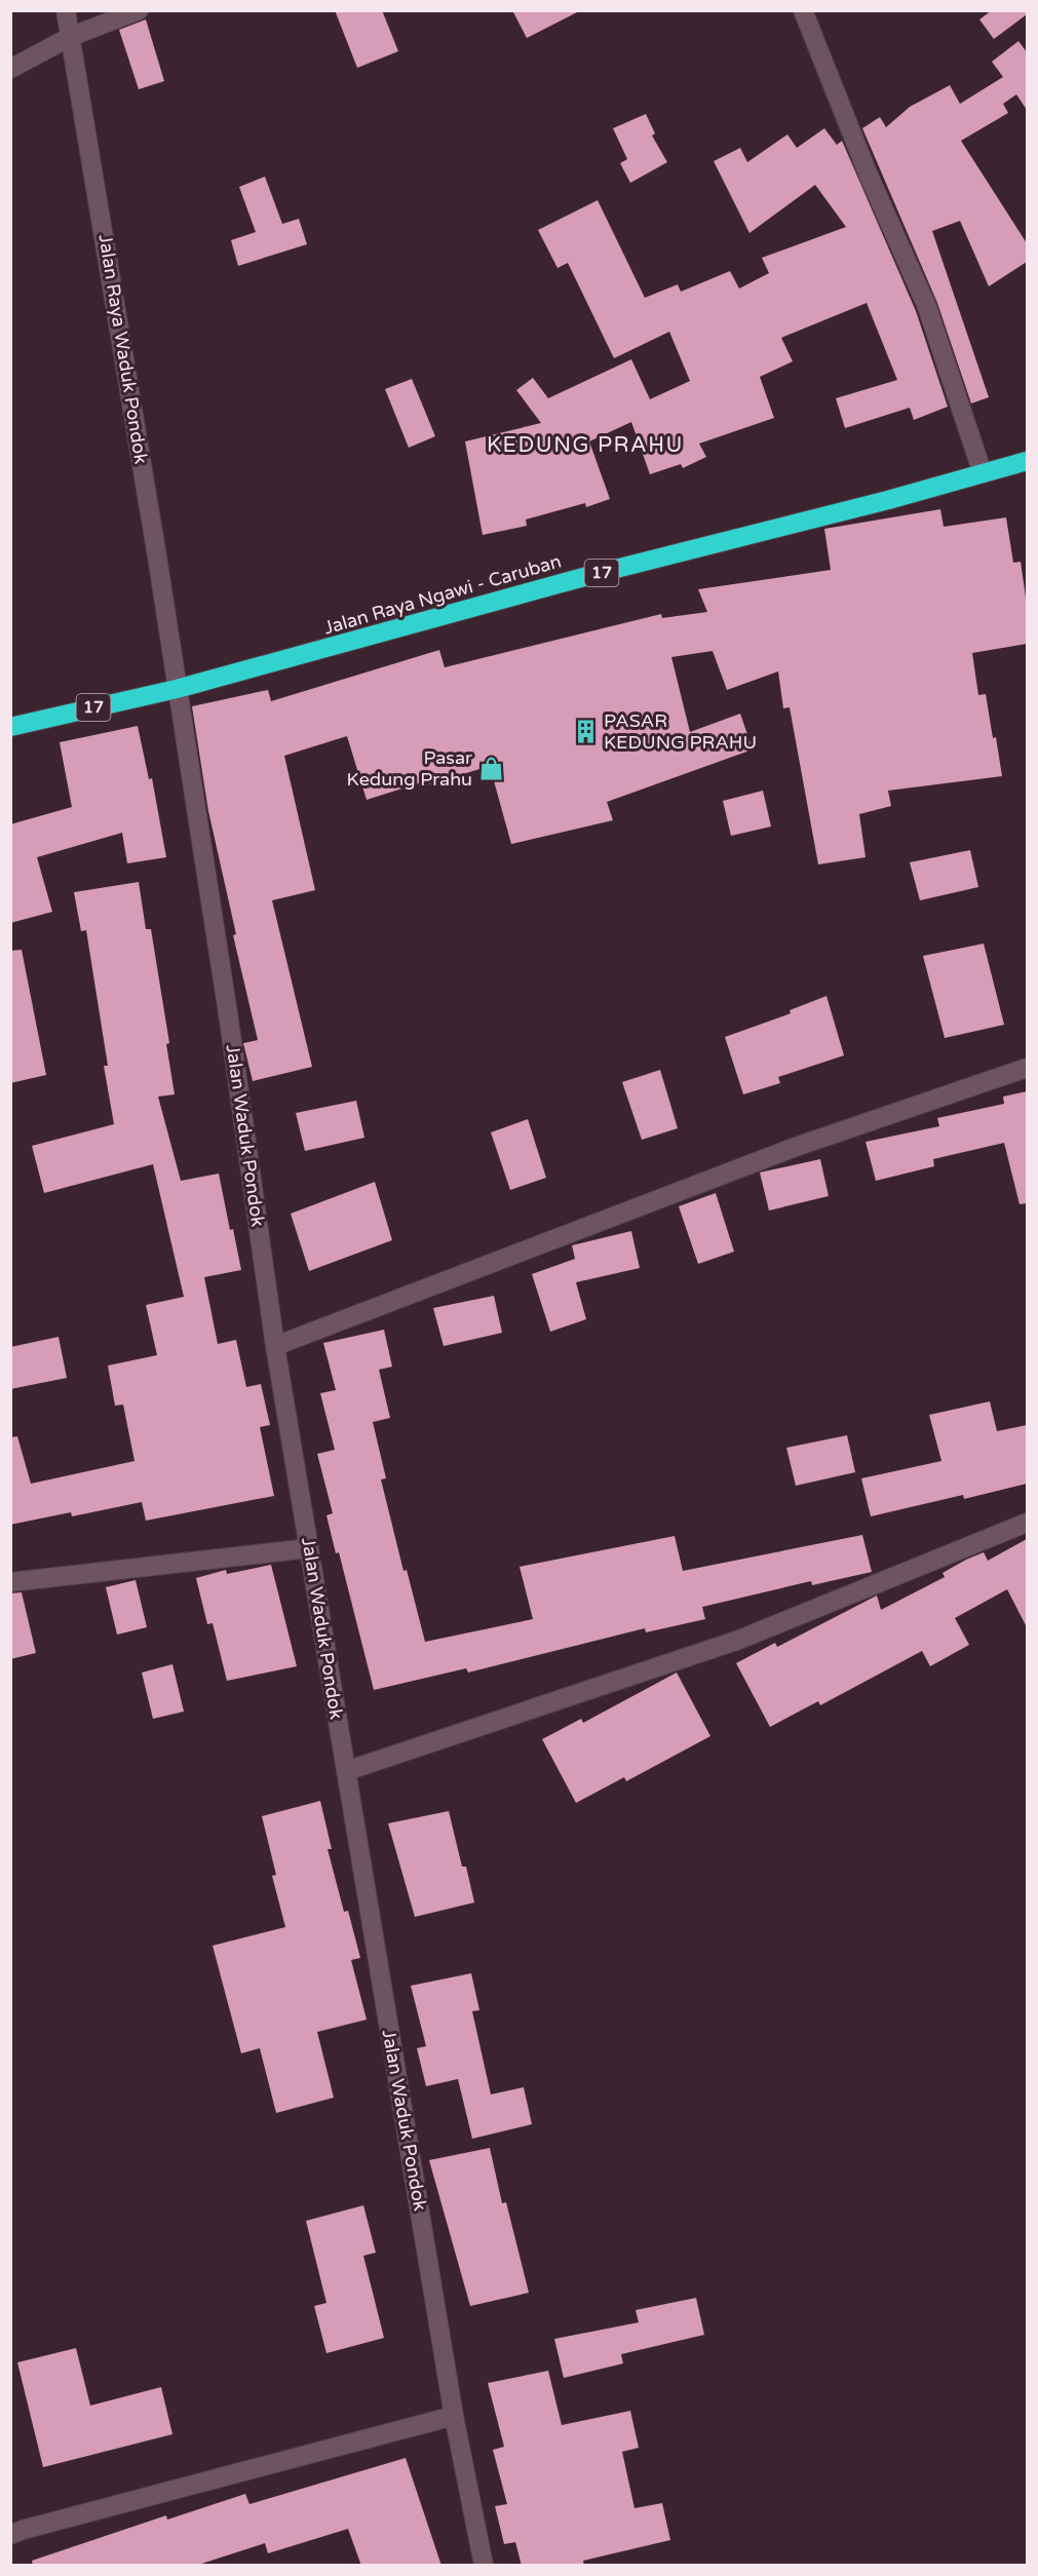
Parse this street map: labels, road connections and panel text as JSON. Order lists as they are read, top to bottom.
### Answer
{
  "streets": {
    "highway": ["17", "Jalan Raya Ngawi - Caruban"],
    "street": ["Jalan Raya Waduk Pondok", "Jalan Waduk Pondok"]
  },
  "crossings": [
    ["Jalan Raya Waduk Pondok", "Jalan Raya Ngawi - Caruban"],
    ["Jalan Raya Waduk Pondok", "Jalan Waduk Pondok"],
    ["Jalan Raya Ngawi - Caruban", "Jalan Waduk Pondok"]
  ],
  "districts": ["KEDUNG PRAHU"],
  "places": {
    "building": ["PASAR KEDUNG PRAHU"],
    "shop": ["Pasar Kedung Prahu"]
  }
}
